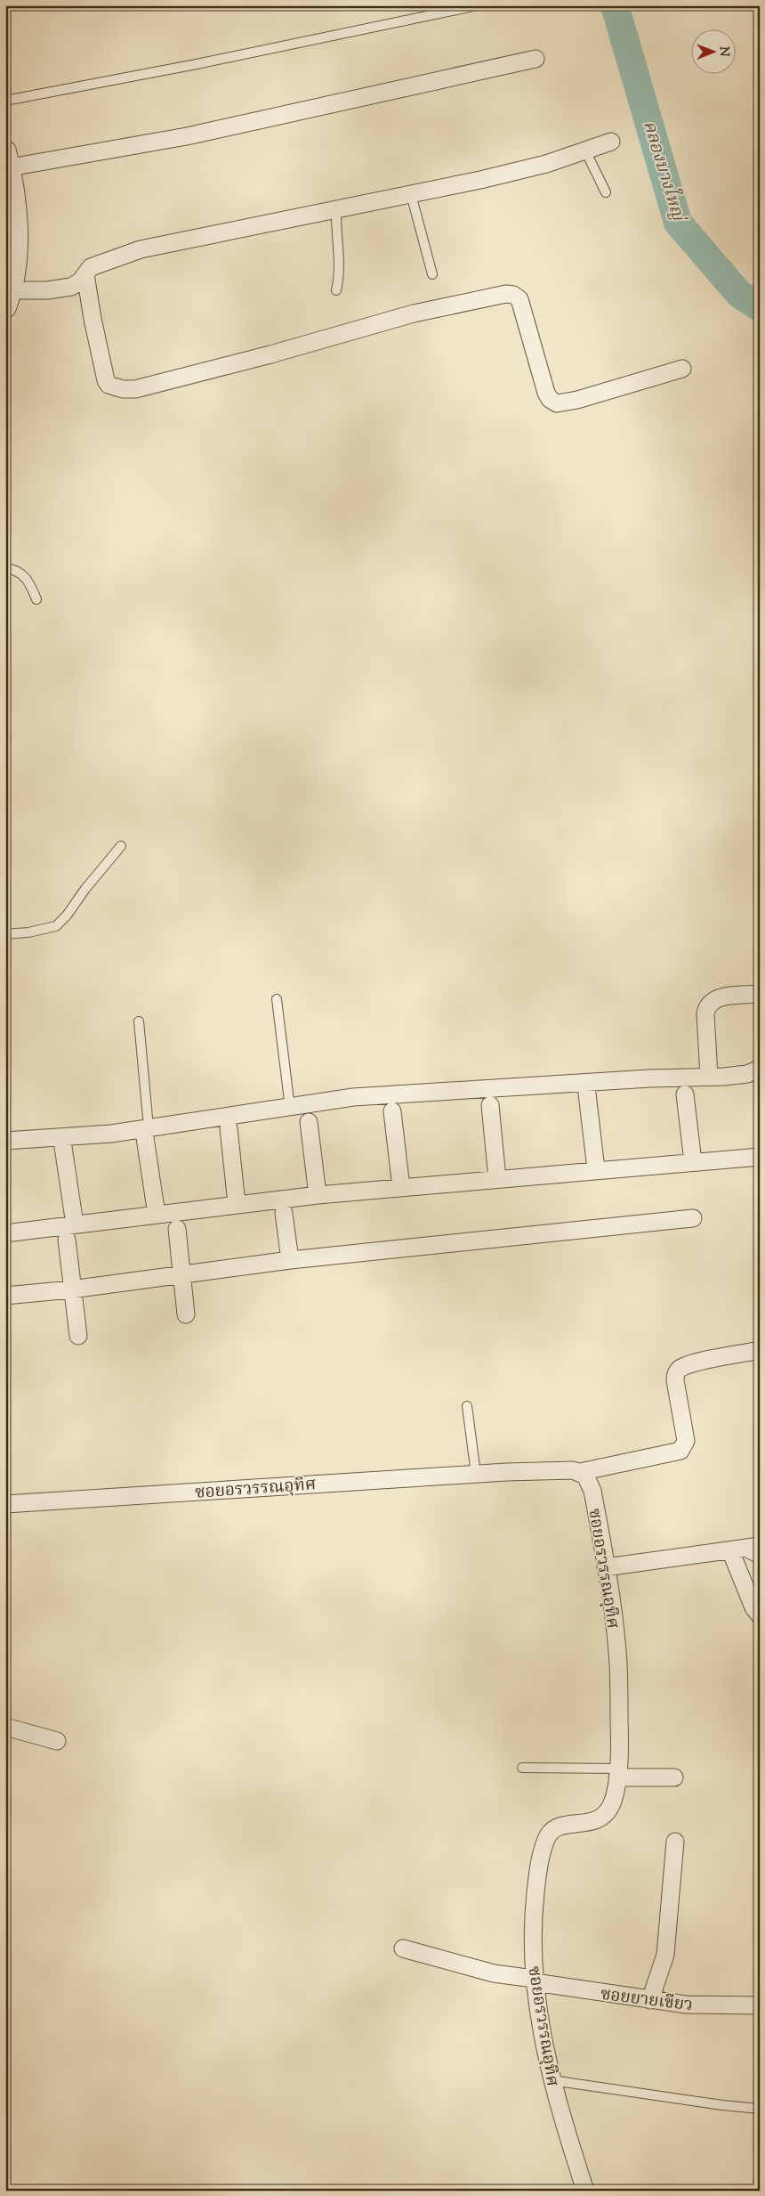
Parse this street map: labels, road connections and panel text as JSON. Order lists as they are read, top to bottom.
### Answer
{
  "streets": {
    "street": ["ซอยอรวรรณอุทิศ", "ซอยยายเขียว"]
  },
  "crossings": [
    ["ซอยอรวรรณอุทิศ", "ซอยยายเขียว"]
  ],
  "water": ["คลองบางใหญ่"],
  "north": "right"
}
